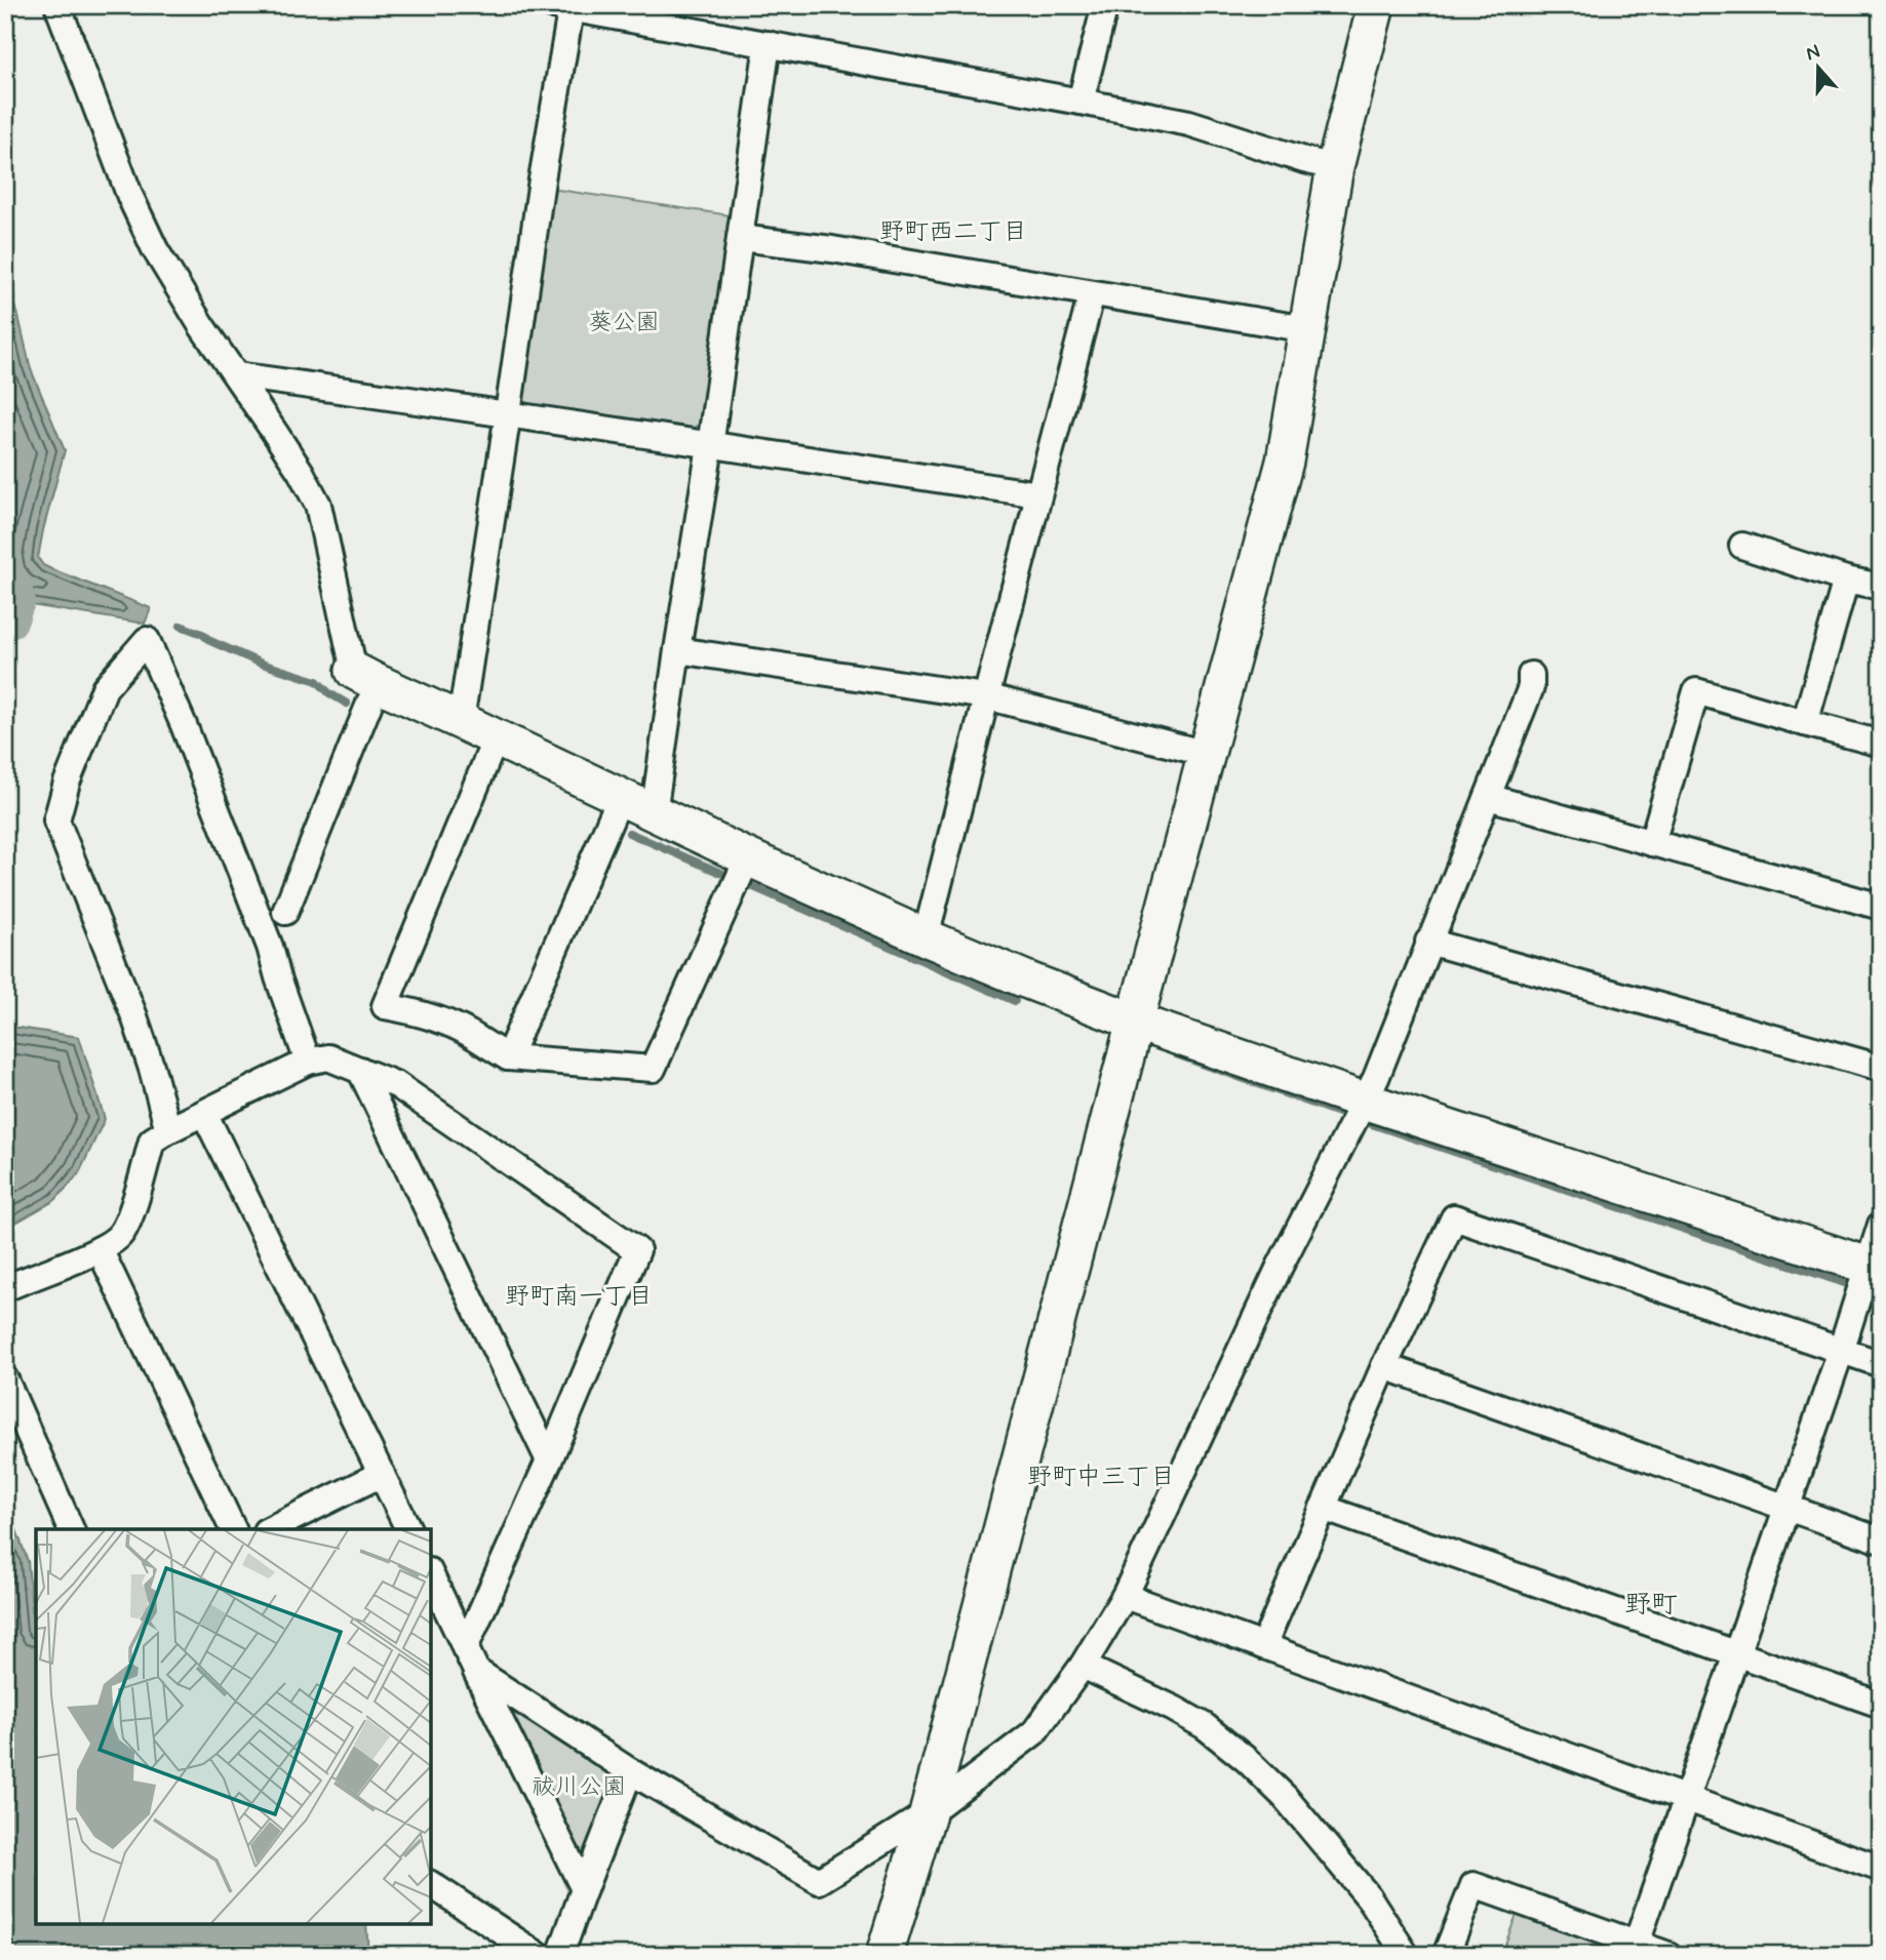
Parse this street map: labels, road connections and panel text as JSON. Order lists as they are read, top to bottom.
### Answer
{
  "districts": [
    "野町西二丁目",
    "野町南一丁目",
    "野町中三丁目",
    "野町"
  ],
  "parks": ["葵公園", "祓川公園"],
  "north": "top"
}
